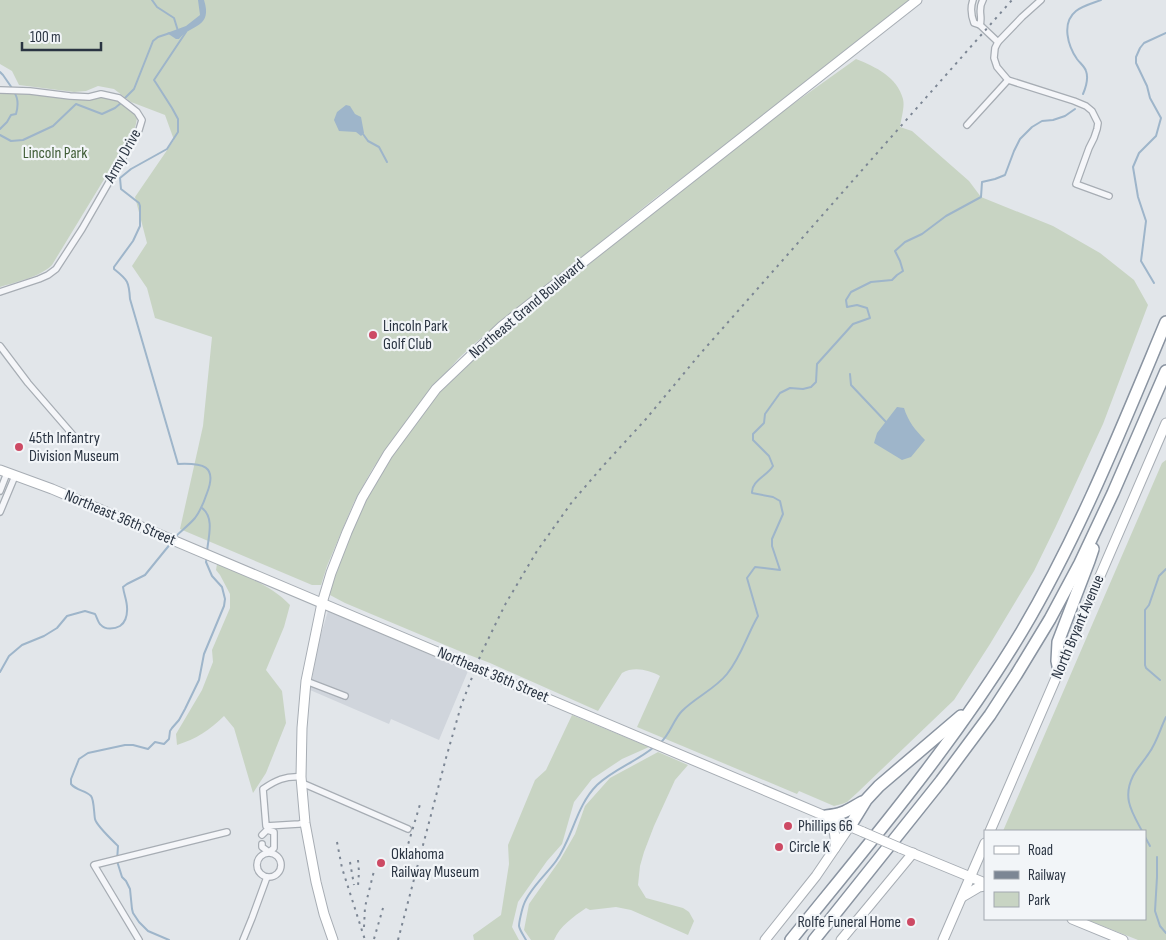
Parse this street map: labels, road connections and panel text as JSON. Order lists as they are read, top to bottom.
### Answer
{
  "streets": {
    "street": [
      "Army Drive",
      "Northeast Grand Boulevard",
      "Northeast 36th Street",
      "North Bryant Avenue"
    ]
  },
  "crossings": [
    ["Northeast Grand Boulevard", "Northeast 36th Street"]
  ],
  "parks": ["Lincoln Park"],
  "places": [
    "Lincoln Park Golf Club",
    "45th Infantry Division Museum",
    "Phillips 66",
    "Circle K",
    "Oklahoma Railway Museum",
    "Rolfe Funeral Home"
  ],
  "legend": ["Road", "Railway", "Park"],
  "scale_bar": "100 m"
}
